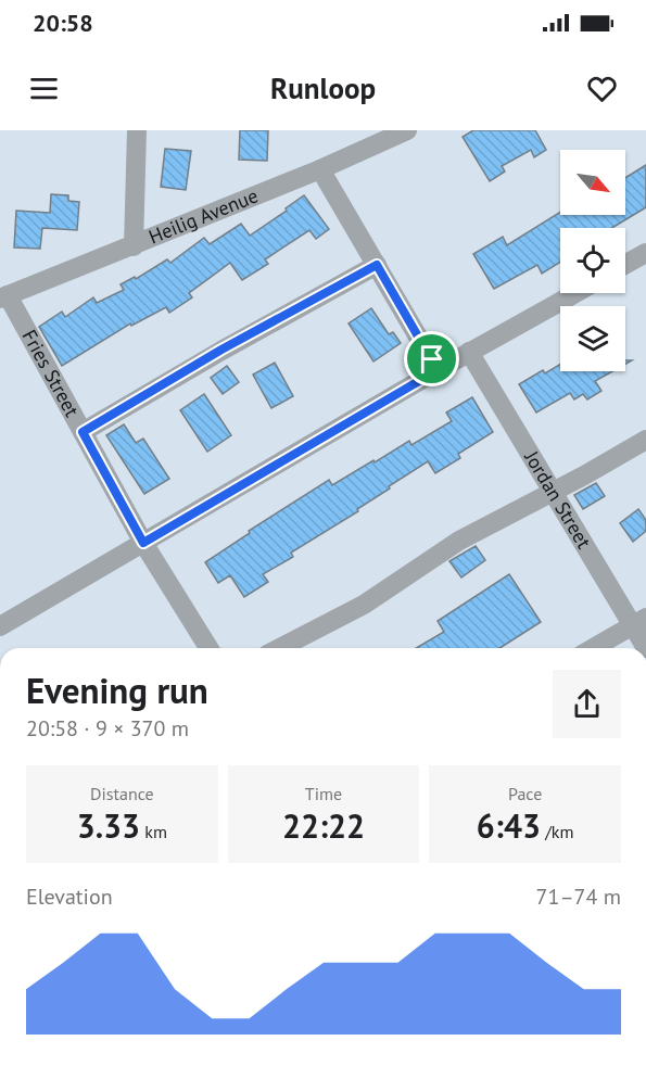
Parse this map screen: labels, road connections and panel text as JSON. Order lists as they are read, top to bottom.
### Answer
{
  "streets": {
    "street": ["Heilig Avenue", "Fries Street", "Jordan Street"]
  },
  "crossings": [
    ["Heilig Avenue", "Fries Street"]
  ],
  "north": "bottom right",
  "page": {
    "status": "20:58",
    "header": "Runloop",
    "heading": ["Evening run", "20:58 · 9 × 370 m"],
    "stats": [
      ["Distance", "3.33 km"],
      ["Time", "22:22"],
      ["Pace", "6:43 /km"]
    ],
    "chart": ["Elevation", "71–74 m"]
  }
}
